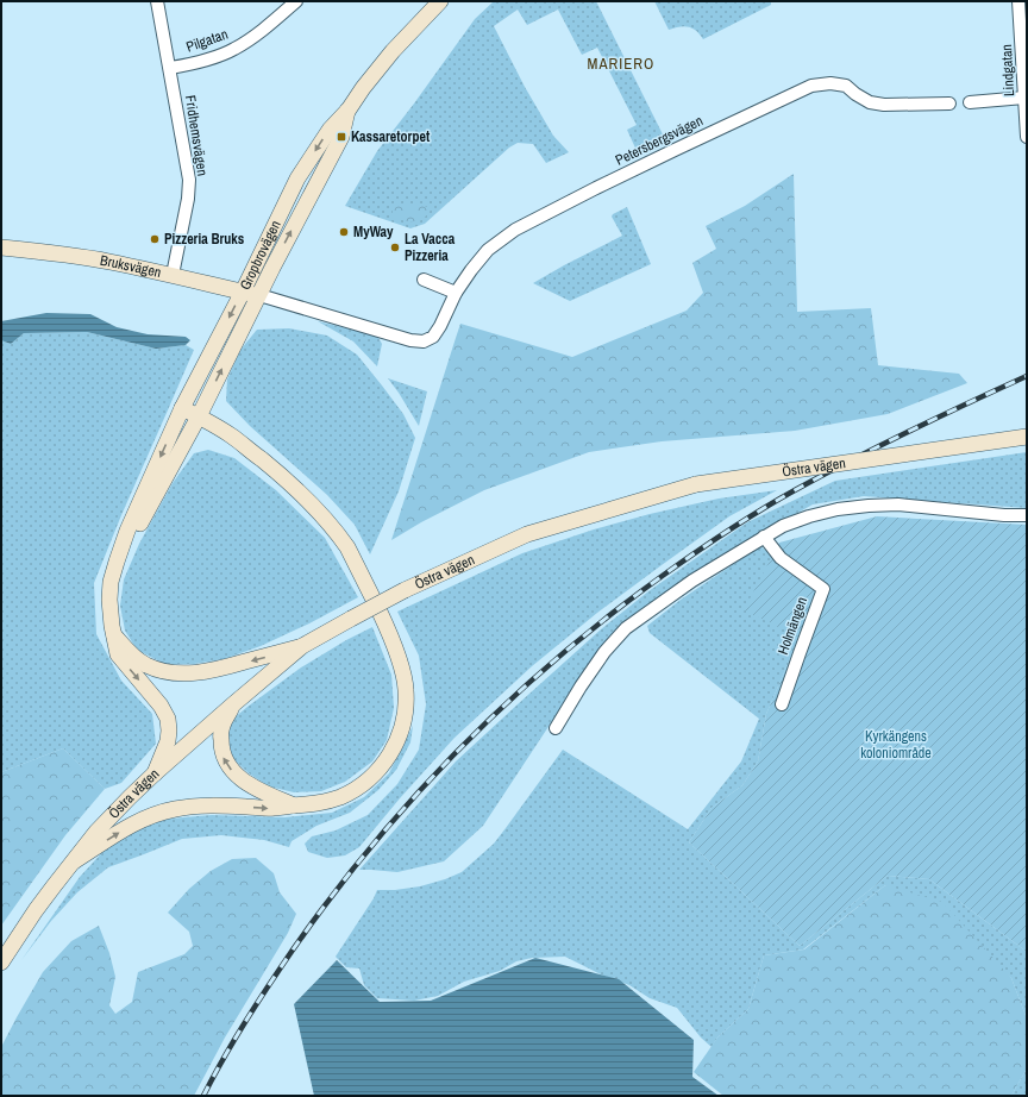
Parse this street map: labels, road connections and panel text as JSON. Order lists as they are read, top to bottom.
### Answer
{
  "streets": {
    "street": [
      "Pilgatan",
      "Lindgatan",
      "Fridhemsvägen",
      "Petersbergsvägen",
      "Gropbrovägen",
      "Bruksvägen",
      "Östra vägen",
      "Holmängen"
    ]
  },
  "crossings": [
    ["Pilgatan", "Fridhemsvägen"],
    ["Fridhemsvägen", "Bruksvägen"],
    ["Petersbergsvägen", "Gropbrovägen"],
    ["Petersbergsvägen", "Bruksvägen"],
    ["Gropbrovägen", "Bruksvägen"]
  ],
  "districts": ["MARIERO"],
  "parks": ["Kyrkängens koloniområde"],
  "places": {
    "transit": ["Kassaretorpet"],
    "other": ["MyWay", "Pizzeria Bruks", "La Vacca Pizzeria"]
  }
}
